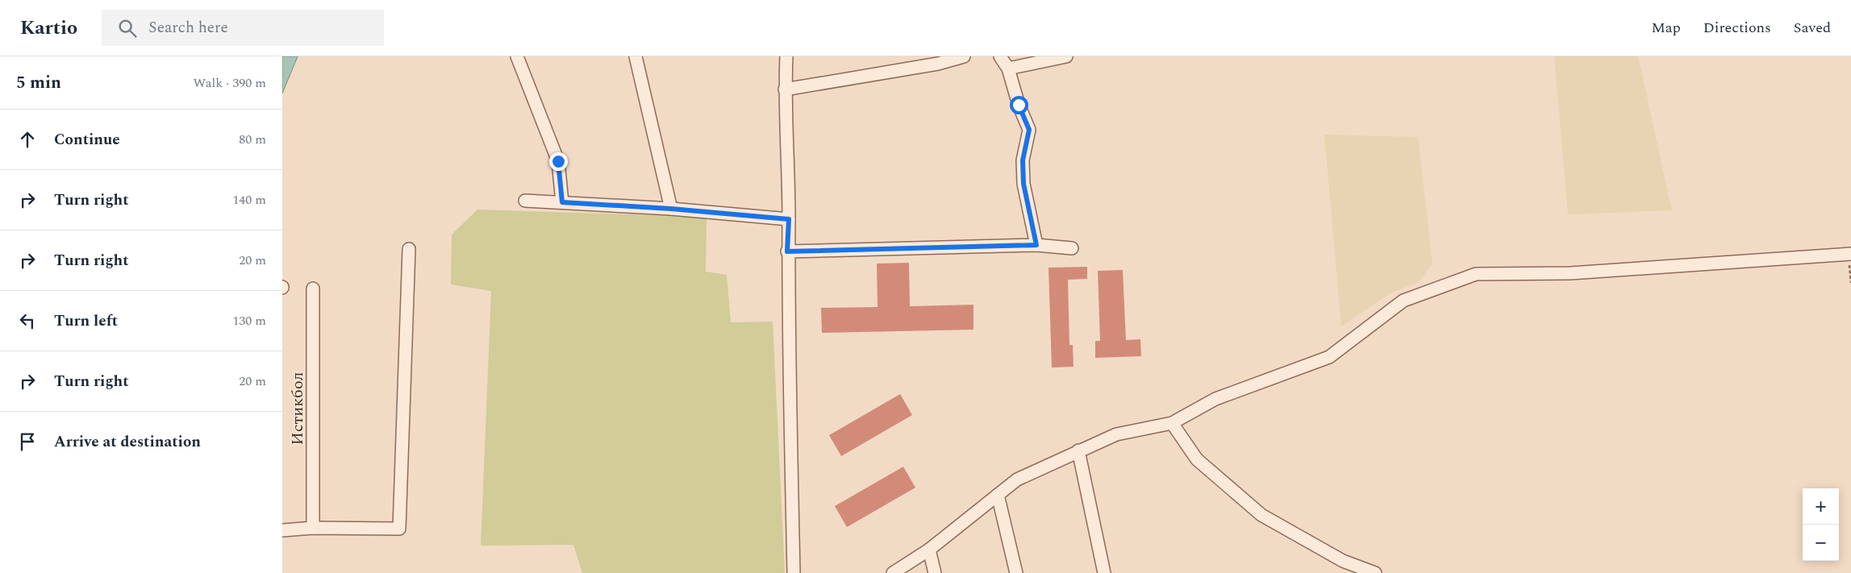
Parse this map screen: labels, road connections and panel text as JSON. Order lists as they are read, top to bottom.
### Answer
{
  "streets": {
    "street": ["Истикбол"]
  },
  "page": {
    "header": "Kartio",
    "search": "Search here",
    "nav": ["Map", "Directions", "Saved"],
    "heading": ["5 min", "Walk · 390 m"],
    "list": [
      ["Continue", "80 m"],
      ["Turn right", "140 m"],
      ["Turn right", "20 m"],
      ["Turn left", "130 m"],
      ["Turn right", "20 m"],
      "Arrive at destination"
    ],
    "map_buttons": ["+", "−"]
  }
}
